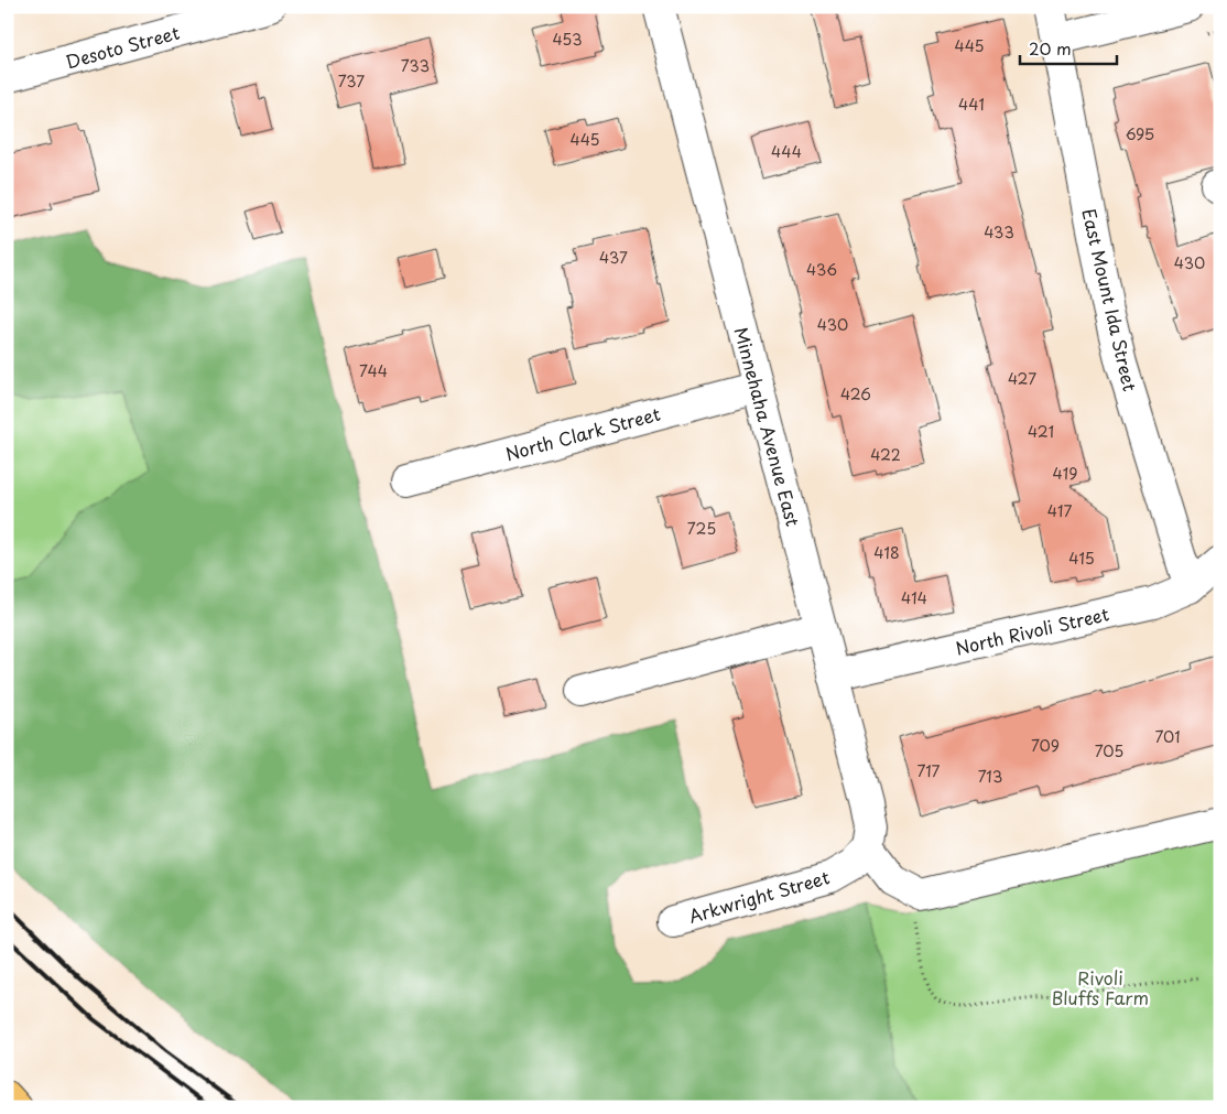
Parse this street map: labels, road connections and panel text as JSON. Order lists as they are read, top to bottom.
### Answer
{
  "streets": {
    "street": [
      "Desoto Street",
      "East Mount Ida Street",
      "Minnehaha Avenue East",
      "North Clark Street",
      "North Rivoli Street",
      "Arkwright Street"
    ]
  },
  "crossings": [
    ["East Mount Ida Street", "North Rivoli Street"],
    ["Minnehaha Avenue East", "North Clark Street"],
    ["Minnehaha Avenue East", "North Rivoli Street"],
    ["Minnehaha Avenue East", "Arkwright Street"]
  ],
  "parks": ["Rivoli Bluffs Farm"],
  "house_numbers": [
    "453",
    "445",
    "733",
    "737",
    "441",
    "695",
    "445",
    "444",
    "433",
    "437",
    "430",
    "436",
    "430",
    "744",
    "427",
    "426",
    "421",
    "422",
    "419",
    "417",
    "725",
    "418",
    "415",
    "414",
    "701",
    "709",
    "705",
    "717",
    "713"
  ],
  "scale_bar": "20 m"
}
